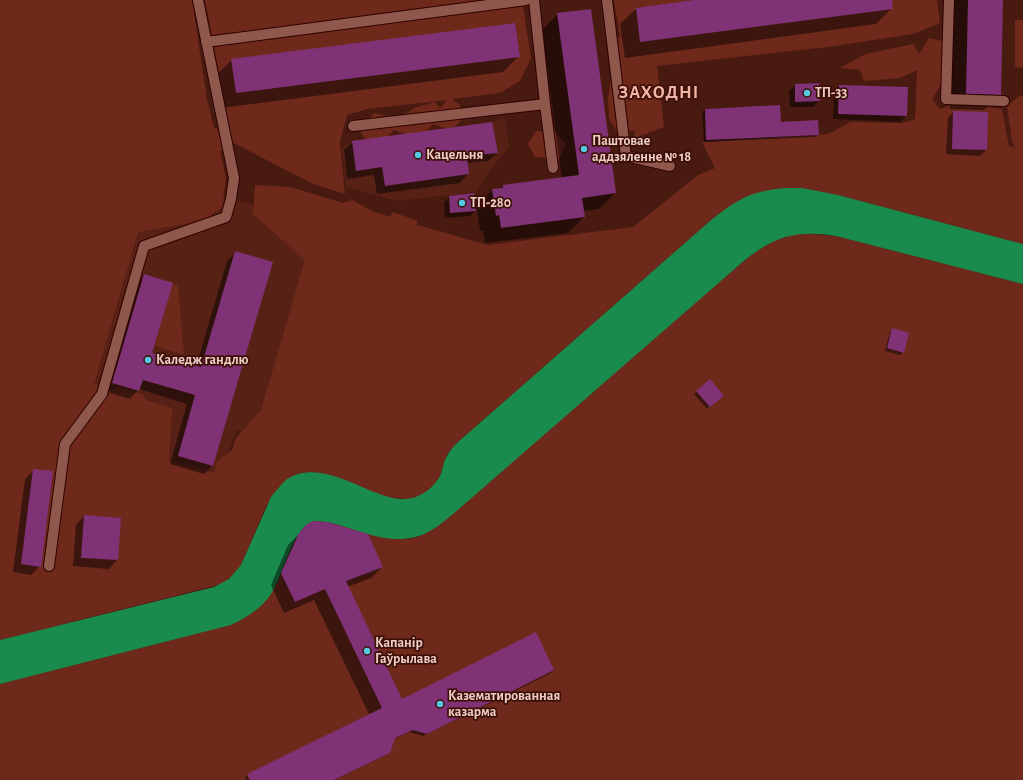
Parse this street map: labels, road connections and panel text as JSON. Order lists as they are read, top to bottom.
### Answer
{
  "districts": ["ЗАХОДНІ"],
  "places": [
    "ТП-33",
    "Паштовае аддзяленне № 18",
    "Кацельня",
    "ТП-280",
    "Каледж гандлю",
    "Капанір Гаўрылава",
    "Казематированная казарма"
  ]
}
